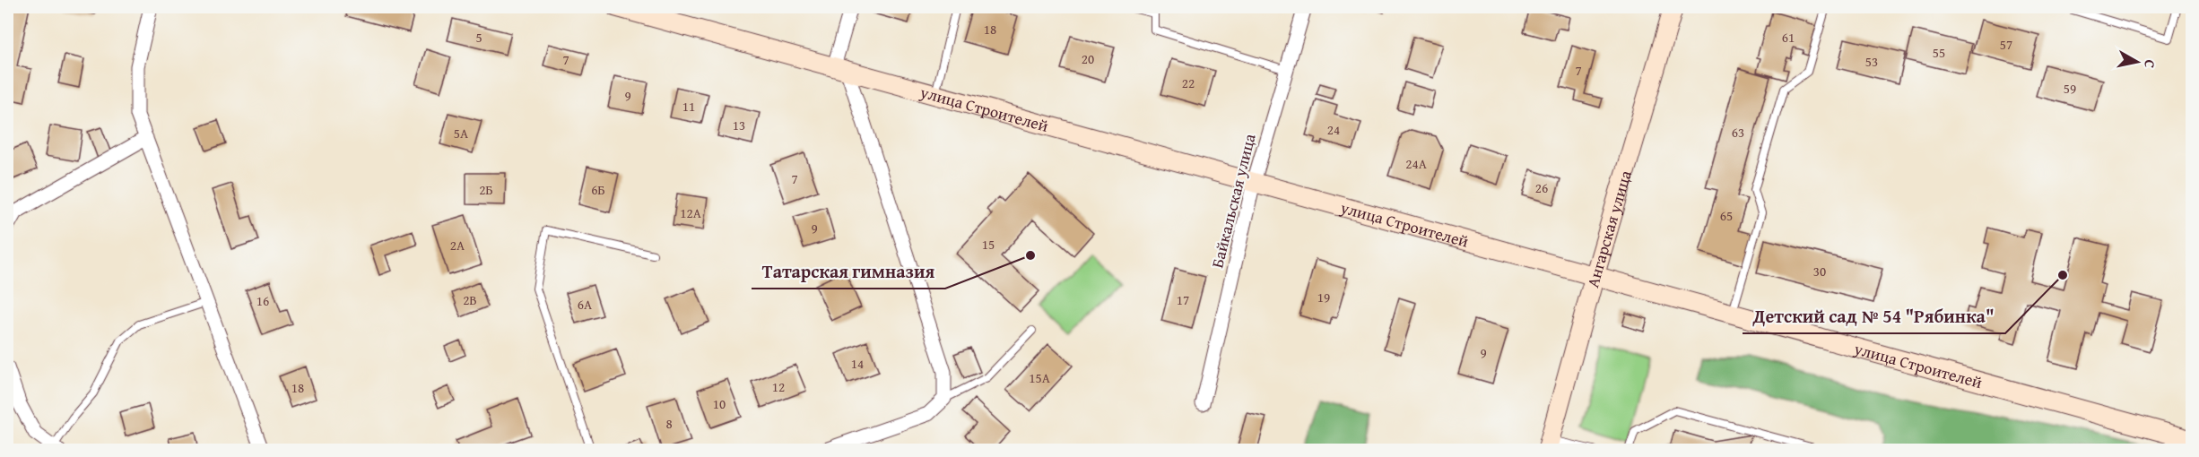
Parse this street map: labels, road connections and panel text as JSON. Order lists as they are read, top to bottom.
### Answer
{
  "streets": {
    "street": ["улица Строителей", "Байкальская улица", "Ангарская улица"]
  },
  "crossings": [
    ["улица Строителей", "Байкальская улица"],
    ["улица Строителей", "Ангарская улица"]
  ],
  "places": ["Татарская гимназия", "Детский сад № 54 \"Рябинка\""],
  "house_numbers": [
    "18",
    "5",
    "61",
    "57",
    "55",
    "20",
    "7",
    "53",
    "7",
    "22",
    "59",
    "9",
    "11",
    "13",
    "24",
    "63",
    "5А",
    "24А",
    "7",
    "26",
    "2Б",
    "6Б",
    "12А",
    "65",
    "9",
    "15",
    "2А",
    "30",
    "19",
    "2В",
    "17",
    "16",
    "6А",
    "9",
    "14",
    "15А",
    "12",
    "18",
    "10",
    "8"
  ],
  "north": "right"
}
